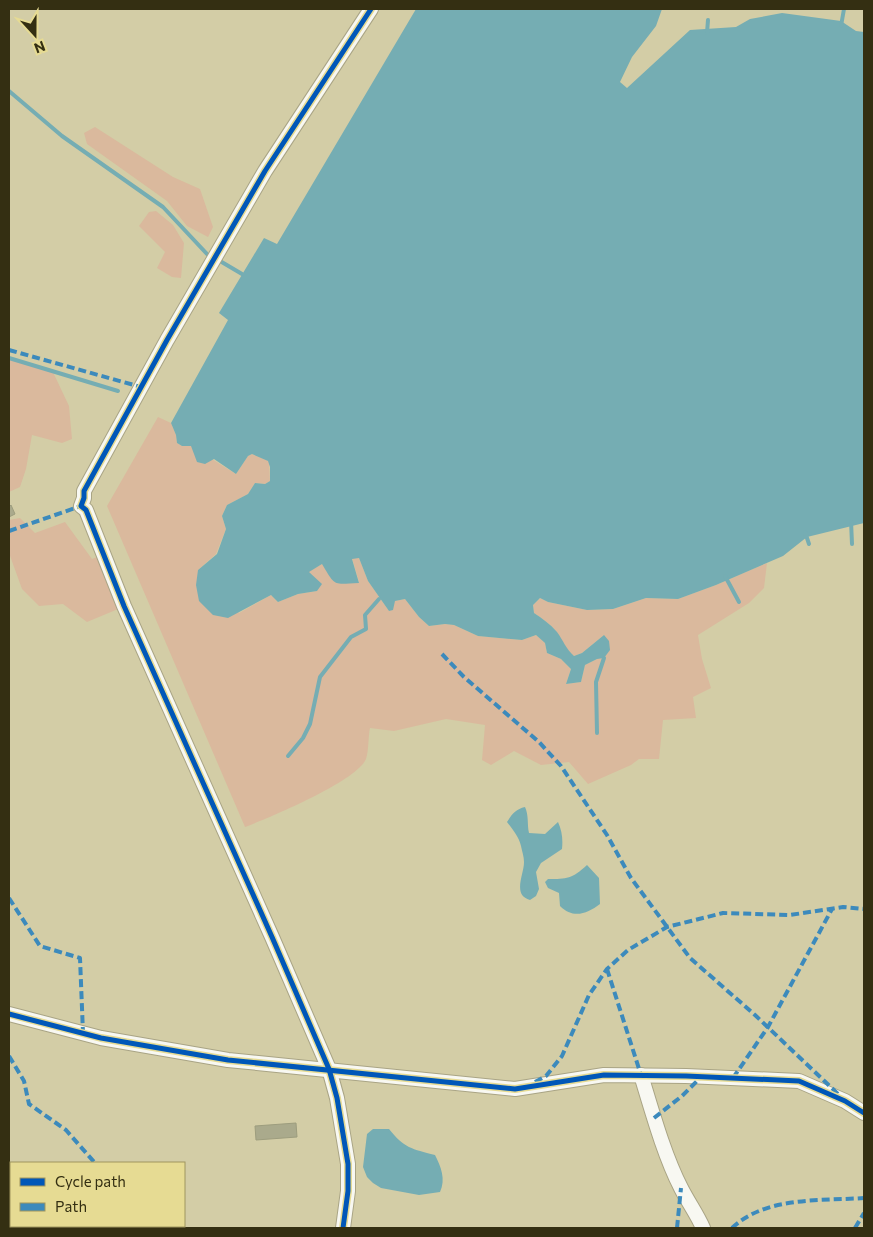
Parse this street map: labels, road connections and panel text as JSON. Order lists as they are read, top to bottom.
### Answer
{
  "legend": ["Cycle path", "Path"],
  "north": "bottom"
}
